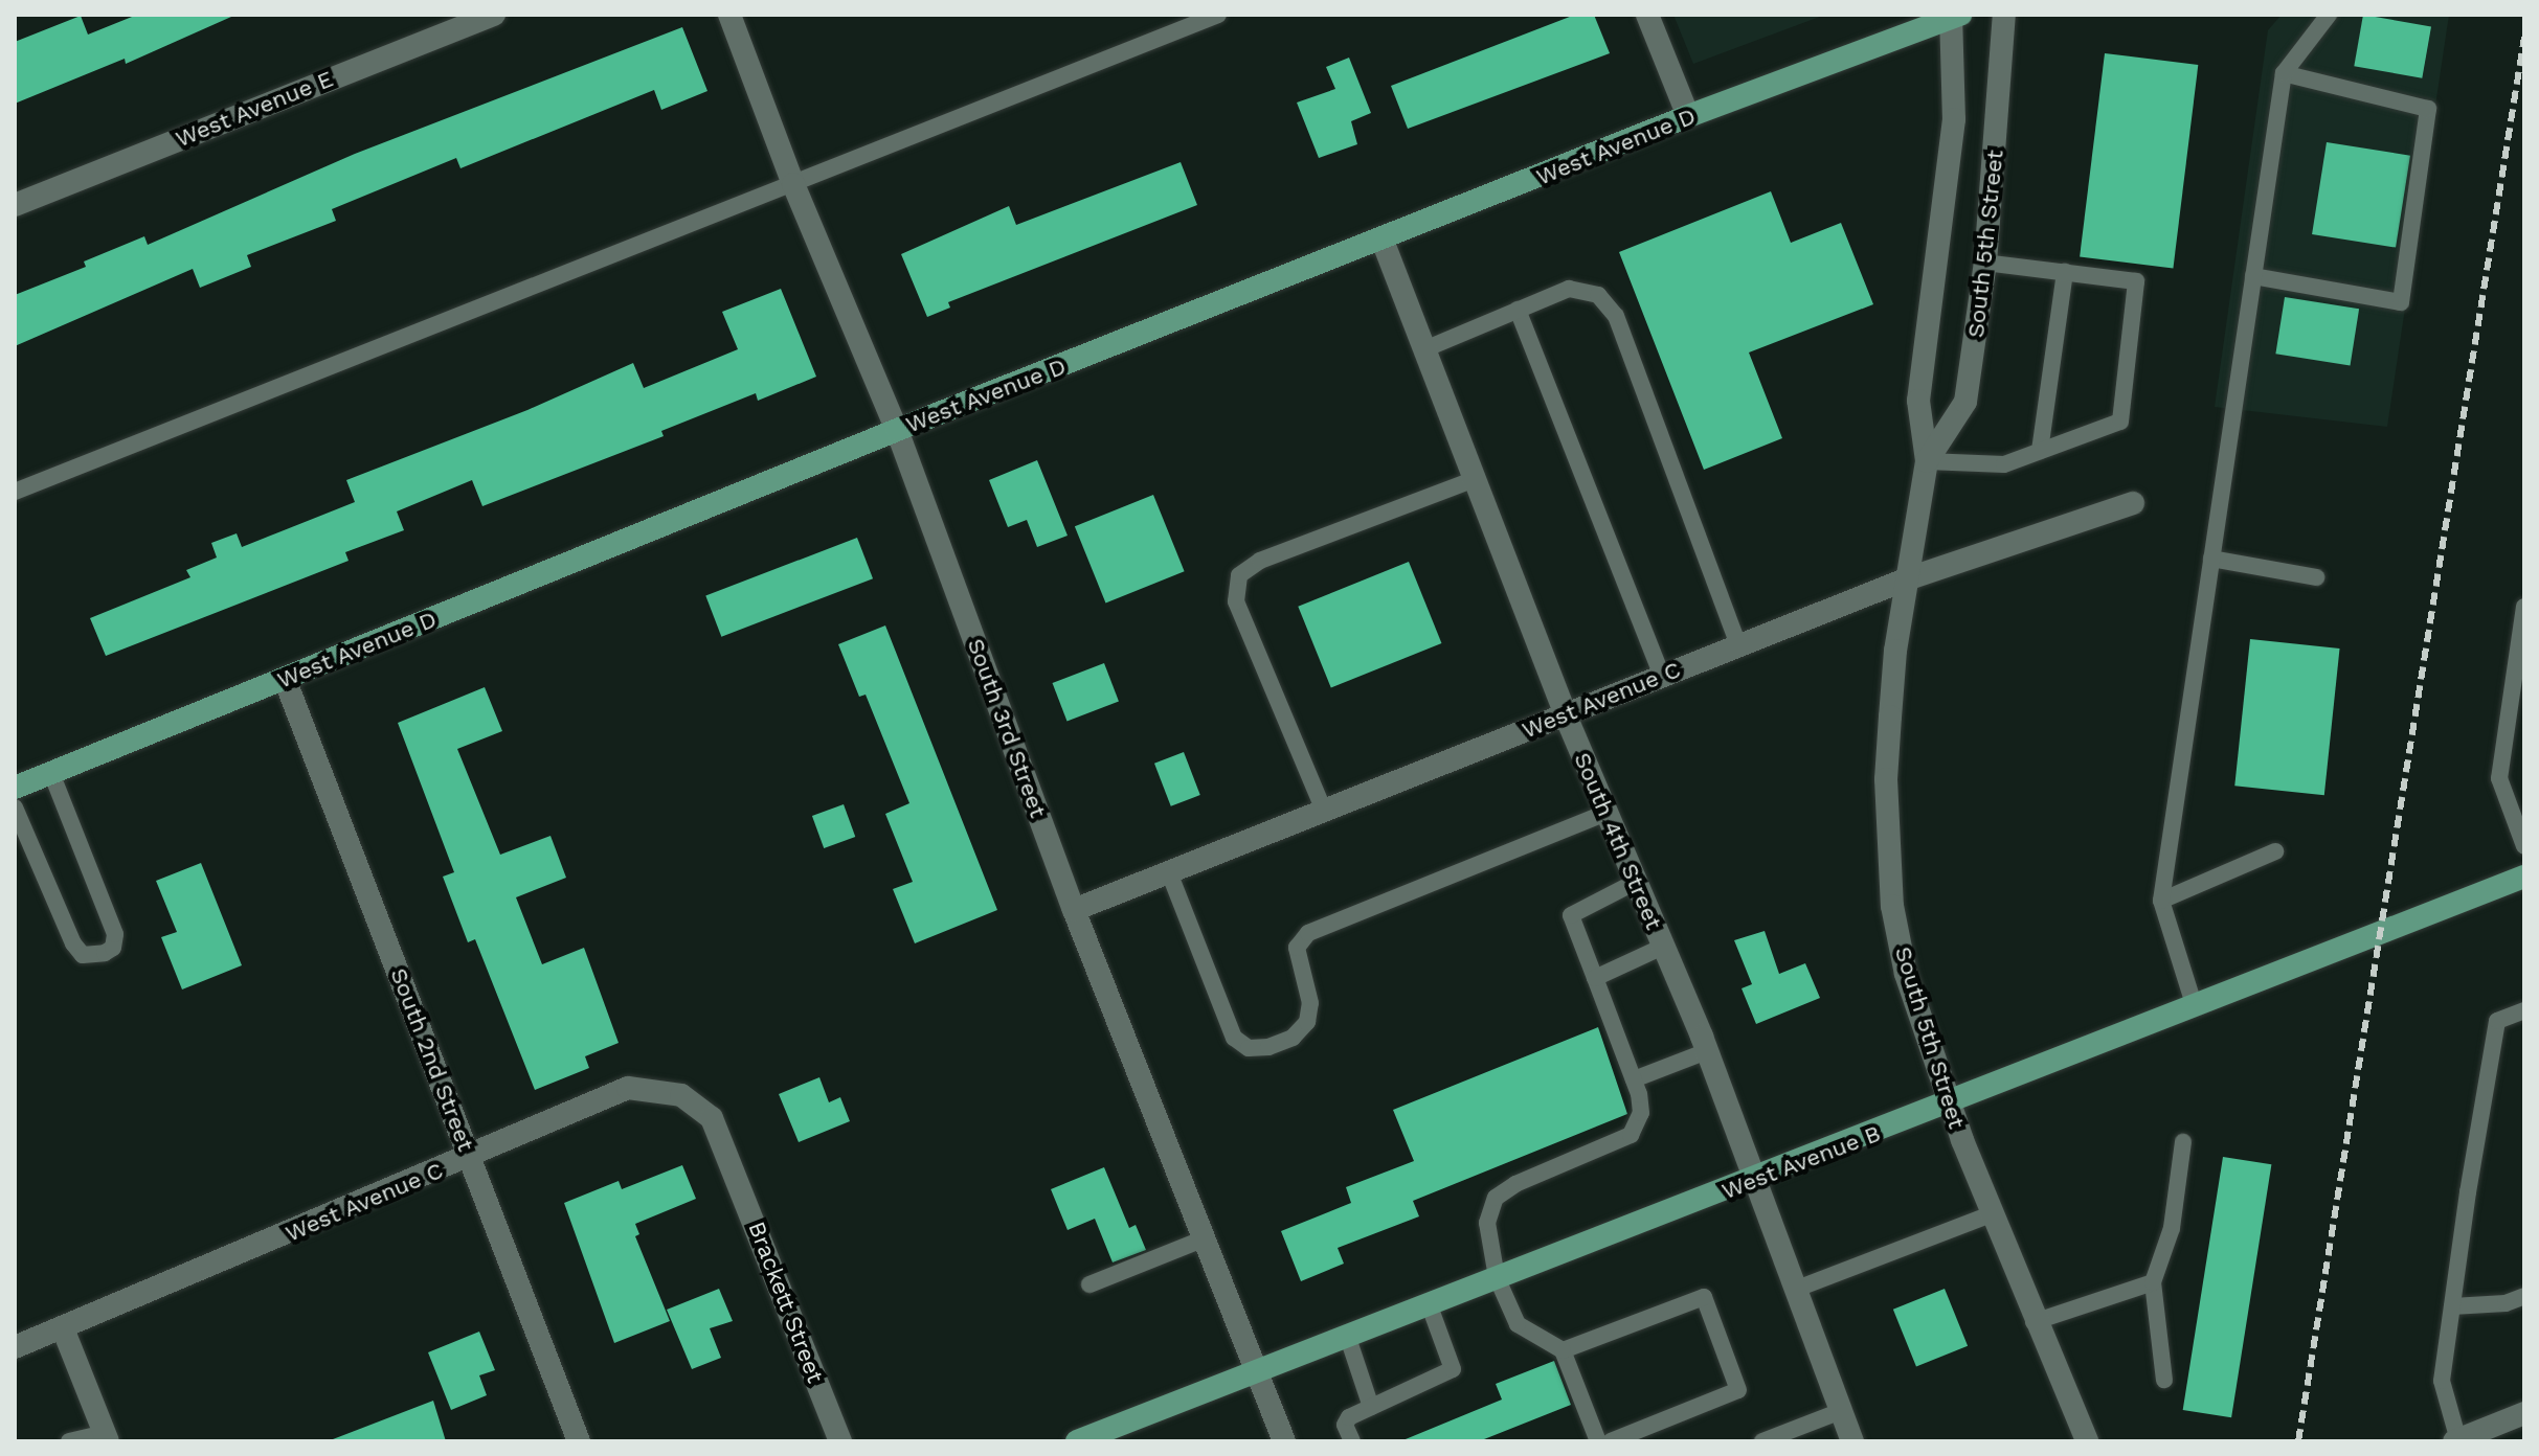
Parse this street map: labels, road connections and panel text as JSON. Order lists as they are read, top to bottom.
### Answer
{
  "streets": {
    "main road": ["West Avenue D", "West Avenue B"],
    "street": [
      "West Avenue E",
      "South 5th Street",
      "West Avenue C",
      "South 3rd Street",
      "South 4th Street",
      "South 2nd Street",
      "Brackett Street"
    ]
  },
  "crossings": [
    ["West Avenue D", "South 5th Street"],
    ["West Avenue D", "South 3rd Street"],
    ["West Avenue D", "South 4th Street"],
    ["West Avenue D", "South 2nd Street"],
    ["South 5th Street", "West Avenue C"],
    ["South 5th Street", "West Avenue B"],
    ["West Avenue C", "South 3rd Street"],
    ["West Avenue C", "South 4th Street"],
    ["West Avenue C", "South 2nd Street"],
    ["West Avenue C", "Brackett Street"],
    ["South 3rd Street", "West Avenue B"],
    ["South 4th Street", "West Avenue B"]
  ]
}
